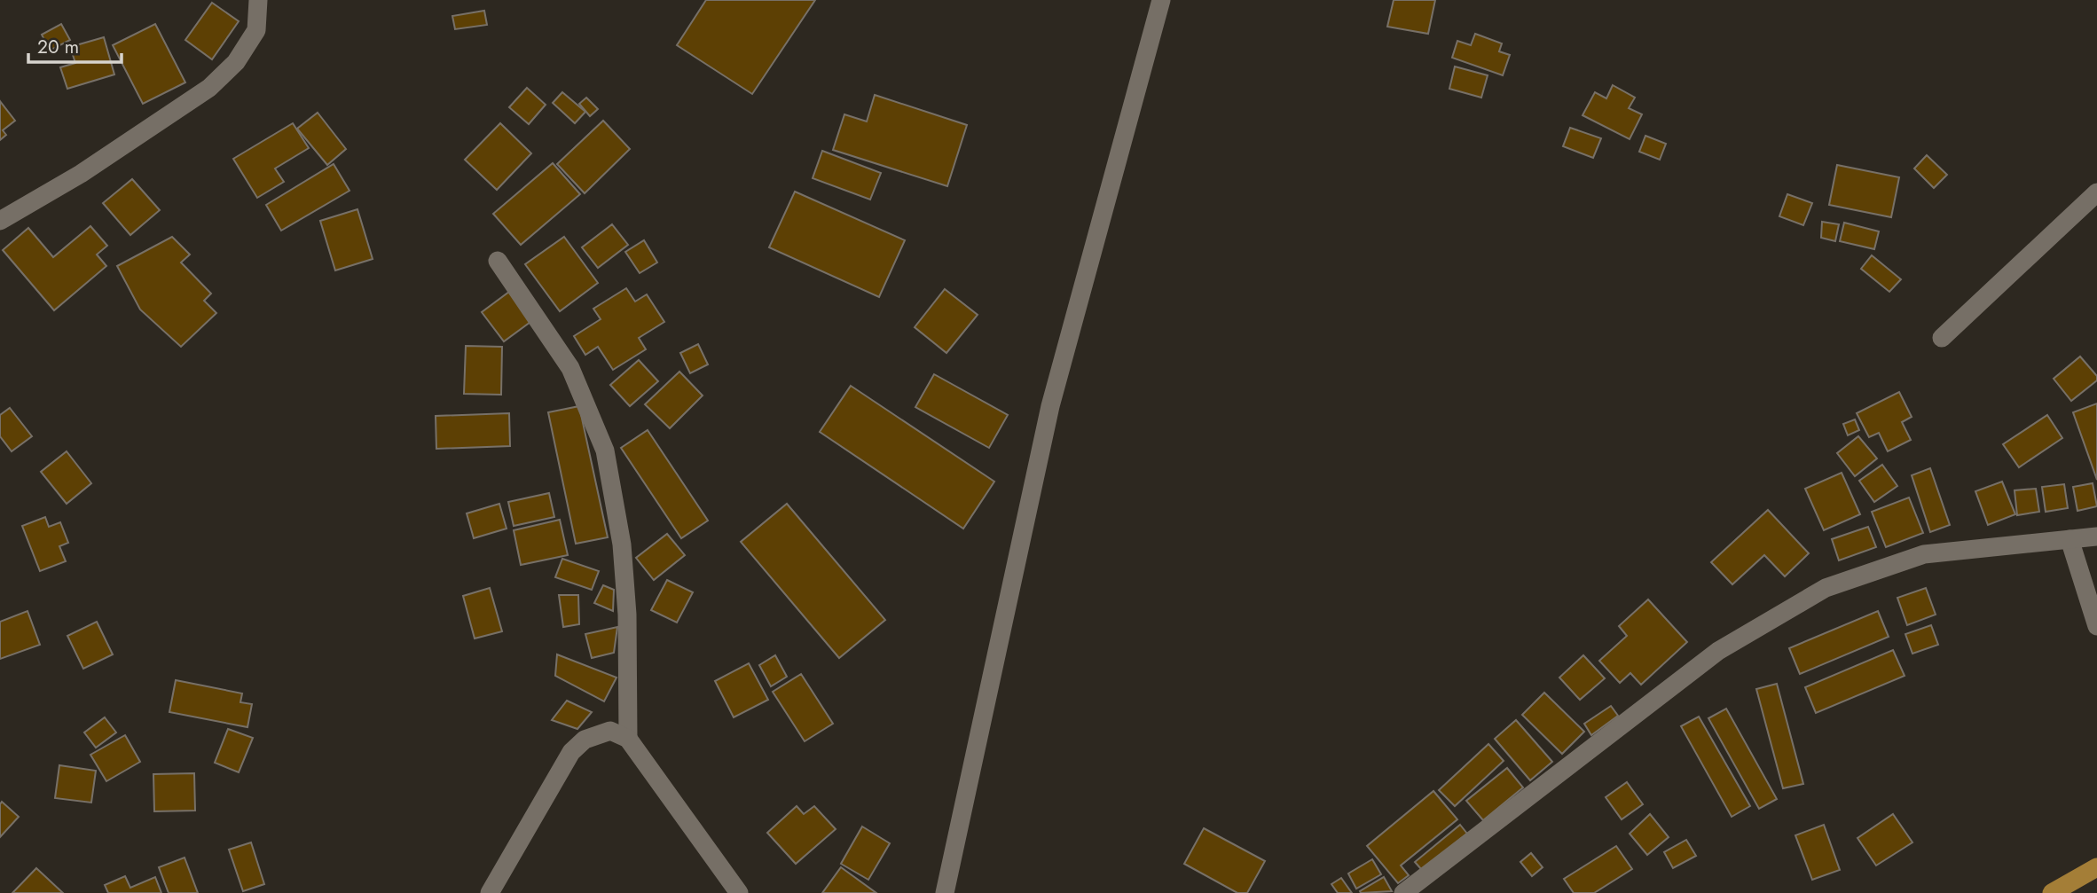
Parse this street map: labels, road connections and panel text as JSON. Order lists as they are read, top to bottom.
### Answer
{
  "scale_bar": "20 m"
}
